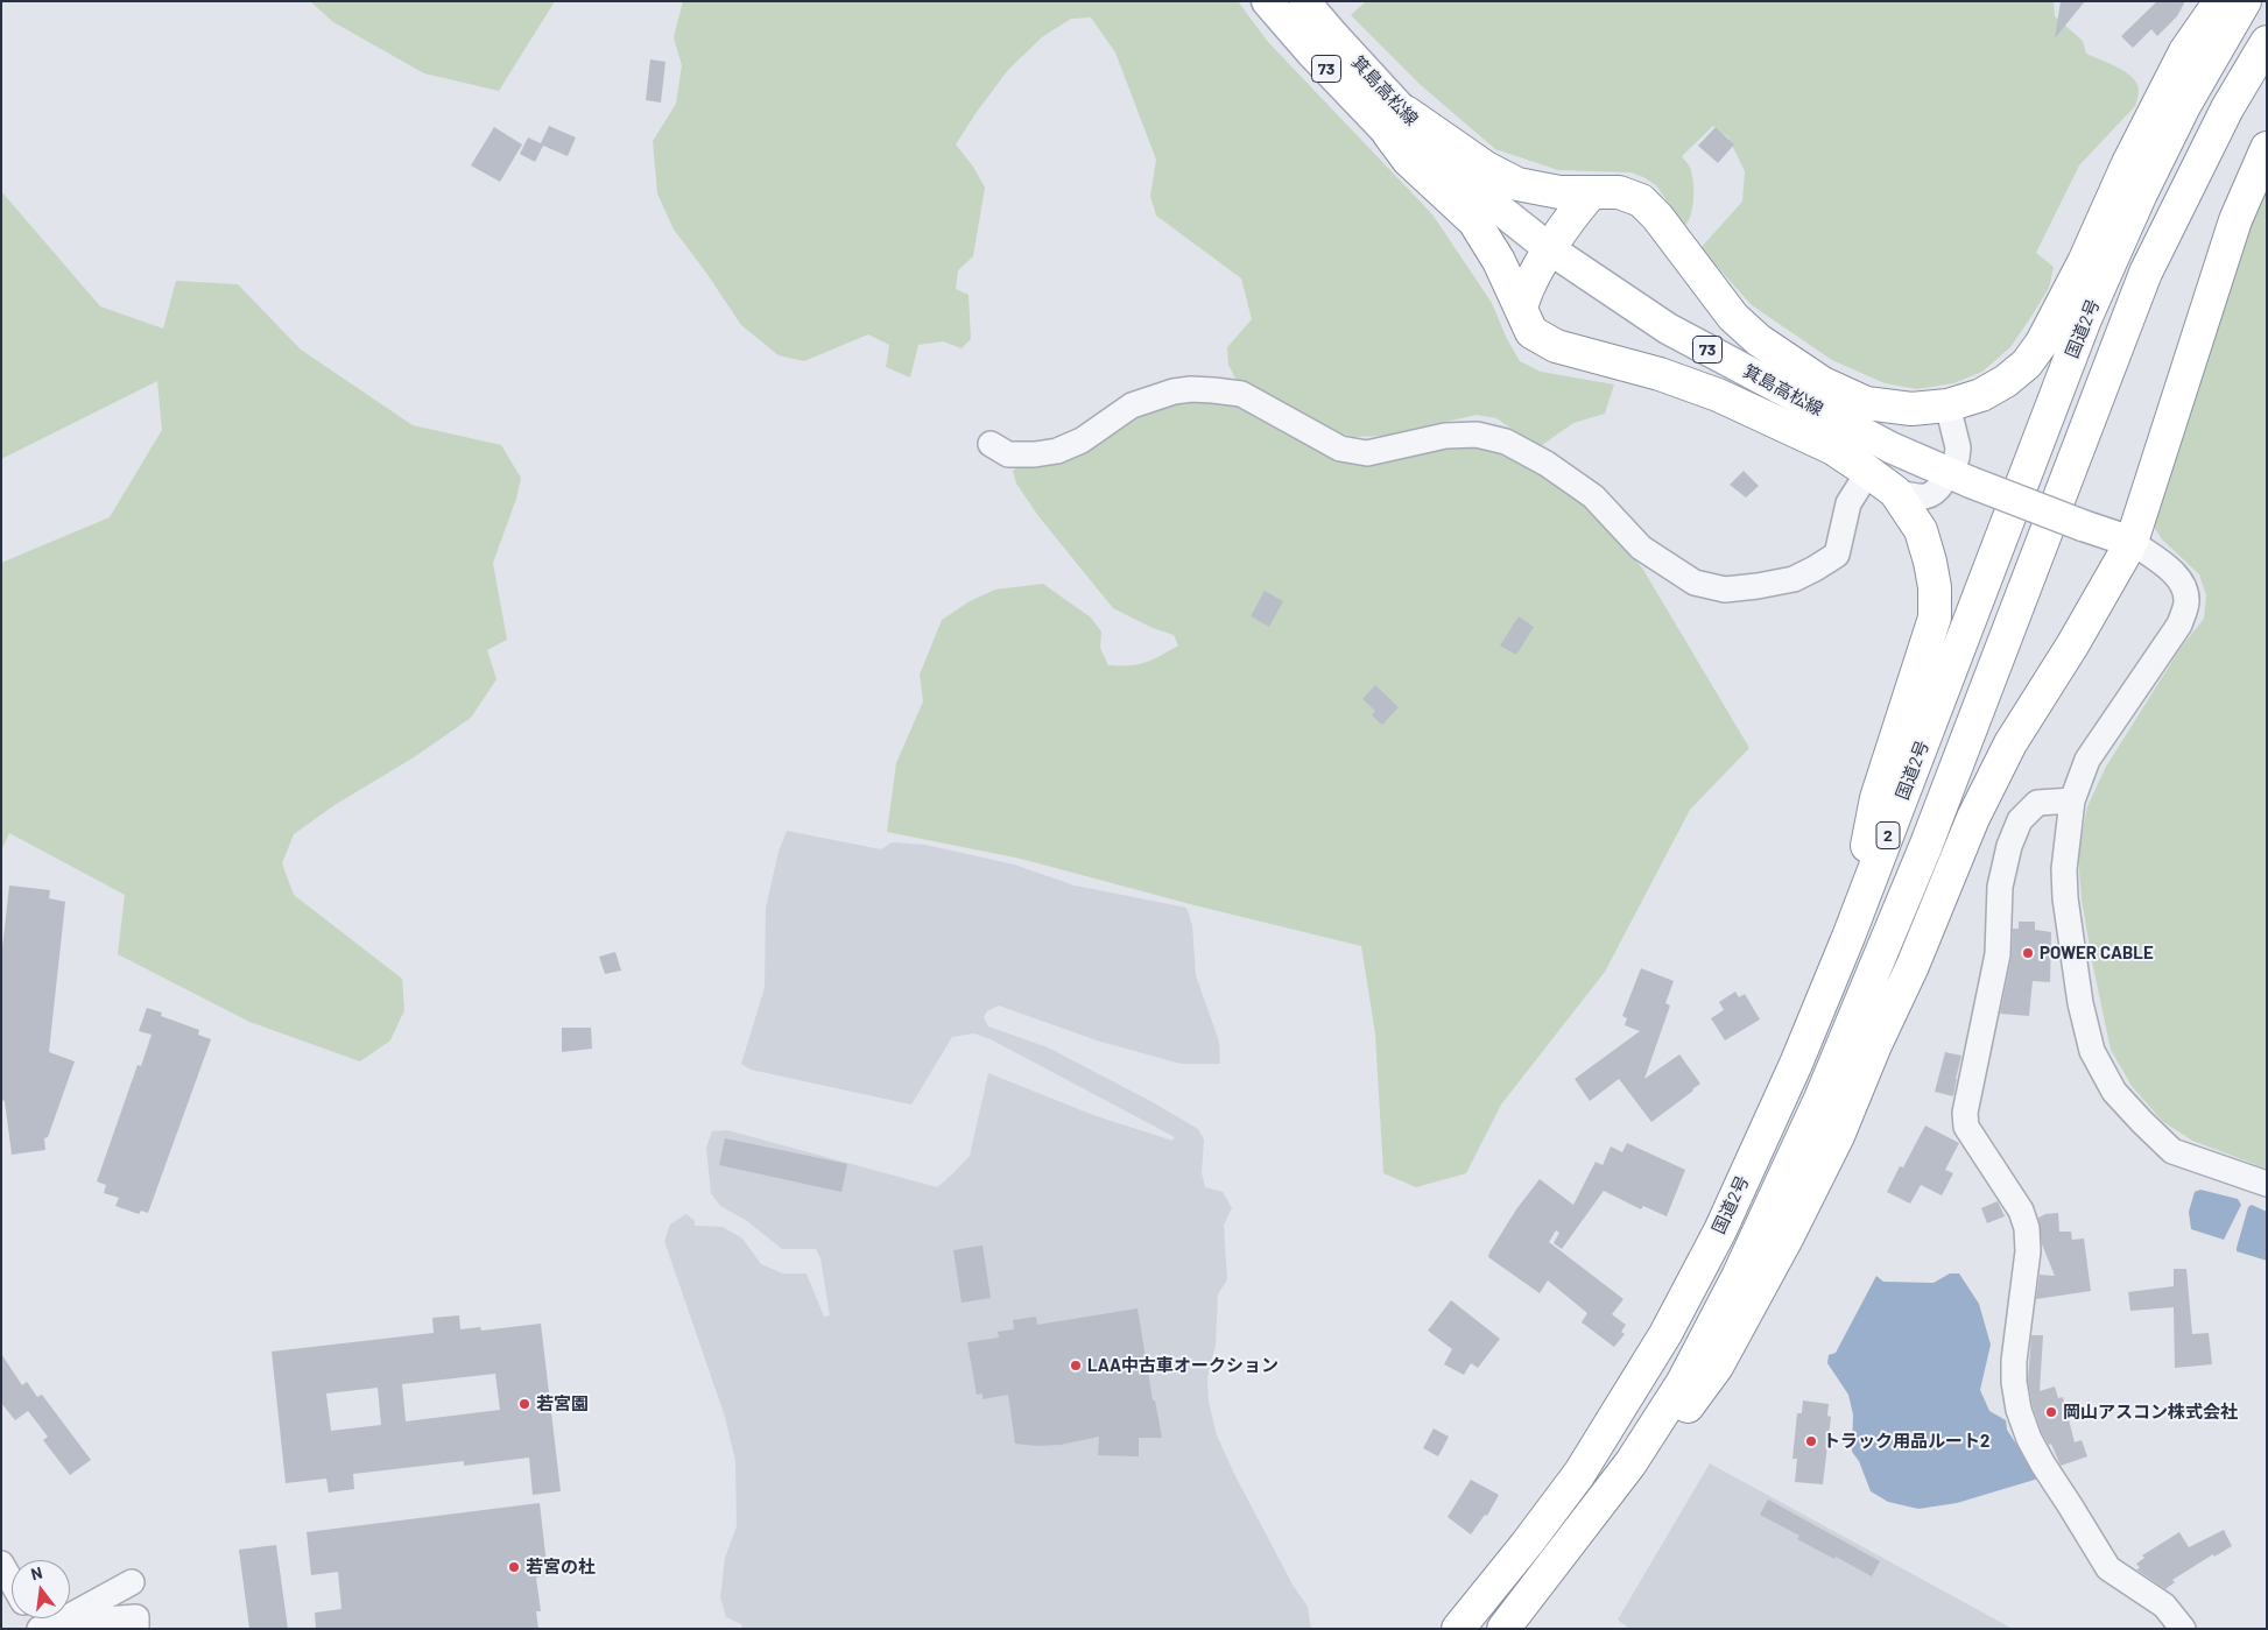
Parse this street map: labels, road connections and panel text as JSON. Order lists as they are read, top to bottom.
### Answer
{
  "streets": {
    "highway": ["国道2号", "2"],
    "main road": ["73", "箕島高松線"]
  },
  "places": [
    "POWER CABLE",
    "LAA中古車オークション",
    "若宮園",
    "岡山アスコン株式会社",
    "トラック用品ルート2",
    "若宮の杜"
  ],
  "north": "top"
}
